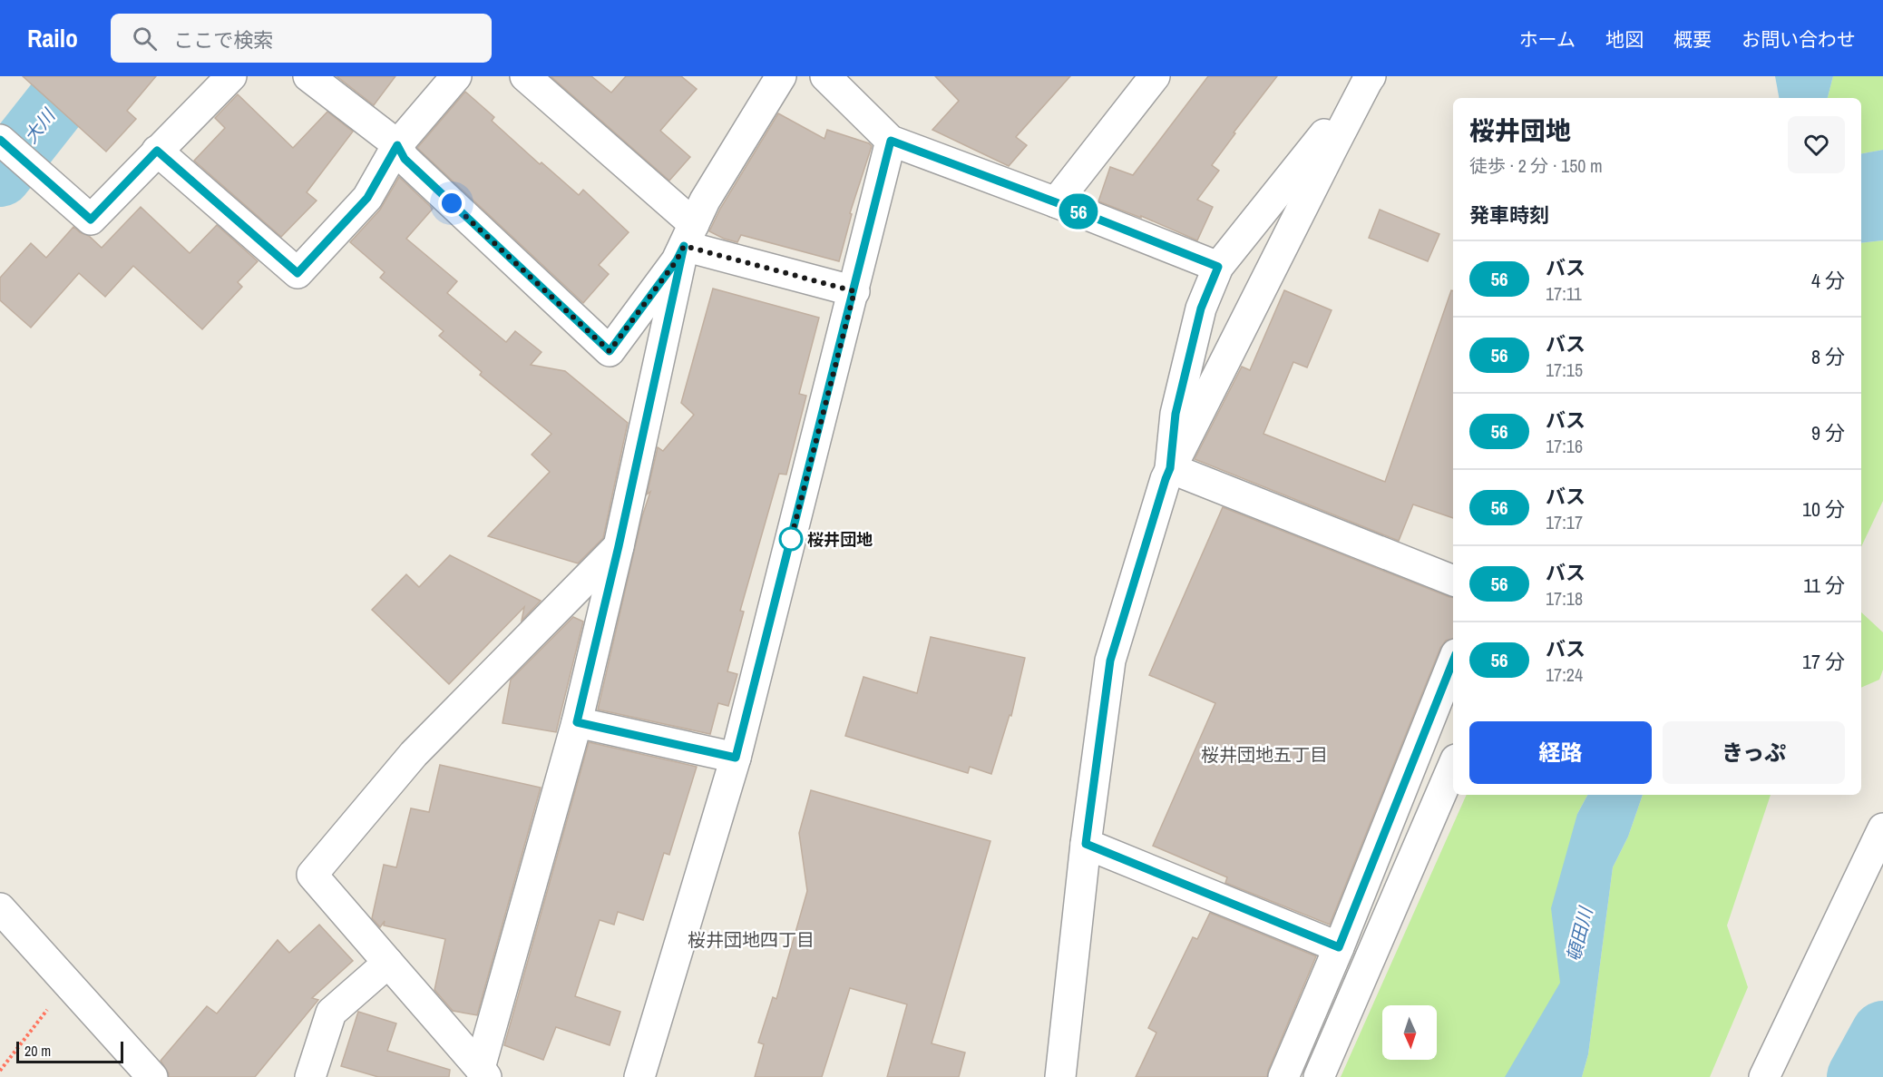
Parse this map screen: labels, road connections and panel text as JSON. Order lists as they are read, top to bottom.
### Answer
{
  "districts": ["桜井団地五丁目", "桜井団地四丁目"],
  "water": ["大川", "頓田川"],
  "places": ["桜井団地"],
  "lines": ["bus line 56"],
  "scale_bar": "20 m",
  "north": "bottom",
  "page": {
    "header": "Railo",
    "search": "ここで検索",
    "nav": [
      "ホーム",
      "地図",
      "概要",
      "お問い合わせ"
    ],
    "on_map": "56",
    "heading": [
      ["桜井団地", "徒歩 · 2 分 · 150 m"],
      "発車時刻"
    ],
    "list": [
      {
        "mark": "56",
        "name": "バス",
        "note": "17:11",
        "value": "4 分"
      },
      {
        "mark": "56",
        "name": "バス",
        "note": "17:15",
        "value": "8 分"
      },
      {
        "mark": "56",
        "name": "バス",
        "note": "17:16",
        "value": "9 分"
      },
      {
        "mark": "56",
        "name": "バス",
        "note": "17:17",
        "value": "10 分"
      },
      {
        "mark": "56",
        "name": "バス",
        "note": "17:18",
        "value": "11 分"
      },
      {
        "mark": "56",
        "name": "バス",
        "note": "17:24",
        "value": "17 分"
      }
    ],
    "buttons": ["経路", "きっぷ"],
    "scale": "20 m"
  }
}
